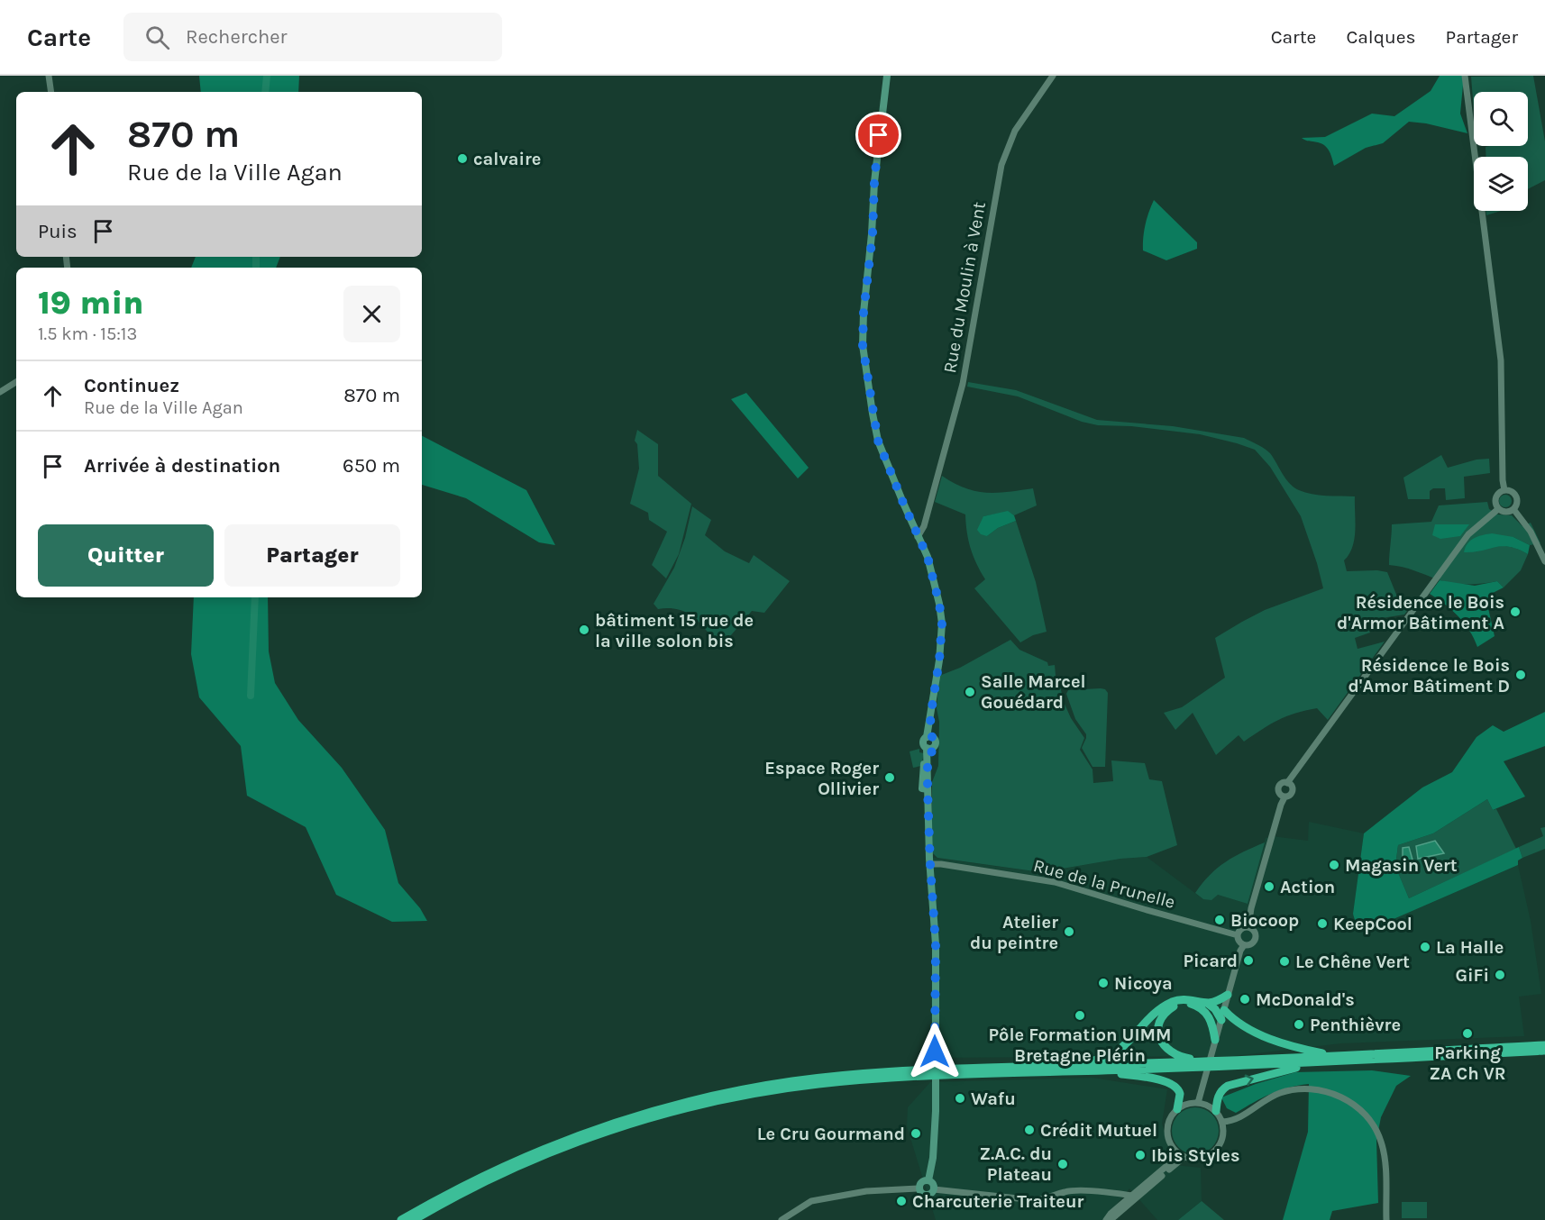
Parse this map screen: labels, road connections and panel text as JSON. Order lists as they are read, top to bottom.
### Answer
{
  "streets": {
    "street": ["Rue du Moulin à Vent", "Rue de la Prunelle"]
  },
  "places": [
    "calvaire",
    "Résidence le Bois d'Armor Bâtiment A",
    "bâtiment 15 rue de la ville solon bis",
    "Résidence le Bois d'Amor Bâtiment D",
    "Salle Marcel Gouédard",
    "Espace Roger Ollivier",
    "Magasin Vert",
    "Action",
    "Biocoop",
    "KeepCool",
    "Atelier du peintre",
    "La Halle",
    "Picard",
    "Le Chêne Vert",
    "GiFi",
    "Nicoya",
    "McDonald's",
    "Pôle Formation UIMM Bretagne Plérin",
    "Penthièvre",
    "Parking ZA Ch VR",
    "Wafu",
    "Crédit Mutuel",
    "Le Cru Gourmand",
    "Ibis Styles",
    "Z.A.C. du Plateau",
    "Charcuterie Traiteur"
  ],
  "page": {
    "header": "Carte",
    "search": "Rechercher",
    "nav": ["Carte", "Calques", "Partager"],
    "turn": ["870 m", "Rue de la Ville Agan"],
    "then": "Puis",
    "heading": ["19 min", "1.5 km · 15:13"],
    "list": [
      {
        "name": "Continuez",
        "note": "Rue de la Ville Agan",
        "value": "870 m"
      },
      {
        "name": "Arrivée à destination",
        "value": "650 m"
      }
    ],
    "buttons": ["Quitter", "Partager"]
  }
}
